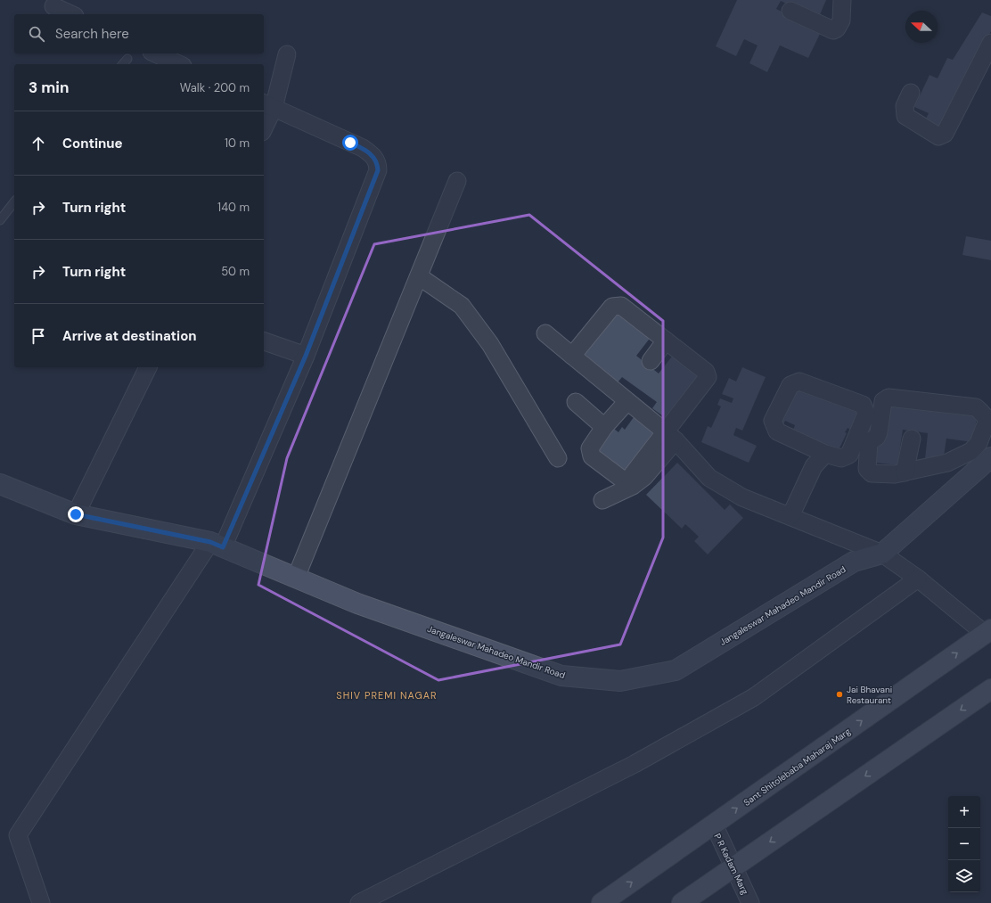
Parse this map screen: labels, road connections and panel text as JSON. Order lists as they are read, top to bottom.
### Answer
{
  "streets": {
    "main road": ["Jangaleswar Mahadeo Mandir Road", "Sant Shitolebaba Maharaj Marg"],
    "street": ["P R Kadam Marg"]
  },
  "crossings": [
    ["Sant Shitolebaba Maharaj Marg", "P R Kadam Marg"]
  ],
  "districts": ["SHIV PREMI NAGAR"],
  "places": ["Jai Bhavani Restaurant"],
  "north": "left",
  "page": {
    "search": "Search here",
    "heading": ["3 min", "Walk · 200 m"],
    "list": [
      ["Continue", "10 m"],
      ["Turn right", "140 m"],
      ["Turn right", "50 m"],
      "Arrive at destination"
    ],
    "map_buttons": ["+", "−"]
  }
}
